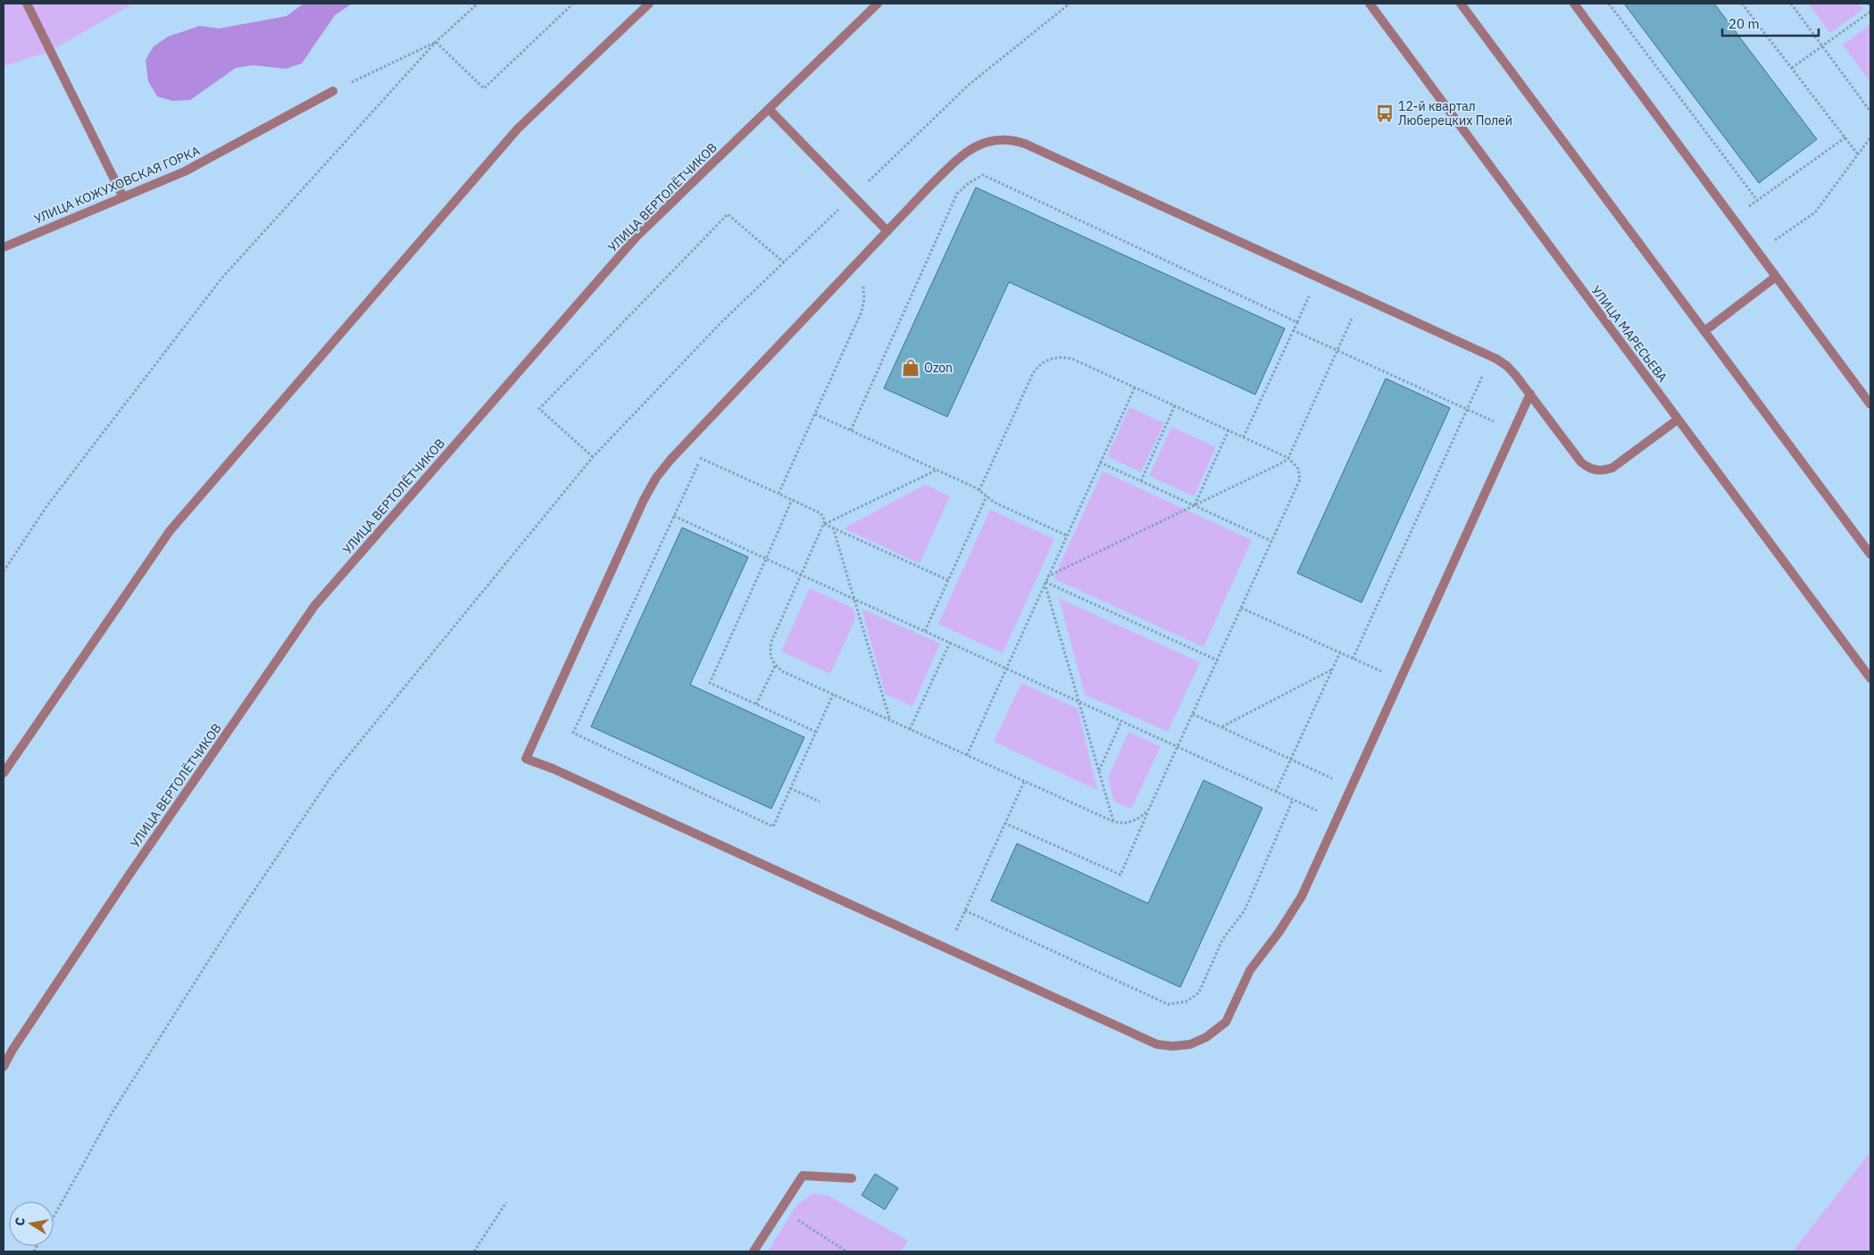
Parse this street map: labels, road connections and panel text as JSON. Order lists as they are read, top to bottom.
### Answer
{
  "streets": {
    "street": ["УЛИЦА КОЖУХОВСКАЯ ГОРКА", "УЛИЦА ВЕРТОЛЁТЧИКОВ", "УЛИЦА МАРЕСЬЕВА"]
  },
  "places": {
    "bus stop": ["12-й квартал Люберецких Полей"],
    "shop": ["Ozon"]
  },
  "scale_bar": "20 m",
  "north": "left"
}
